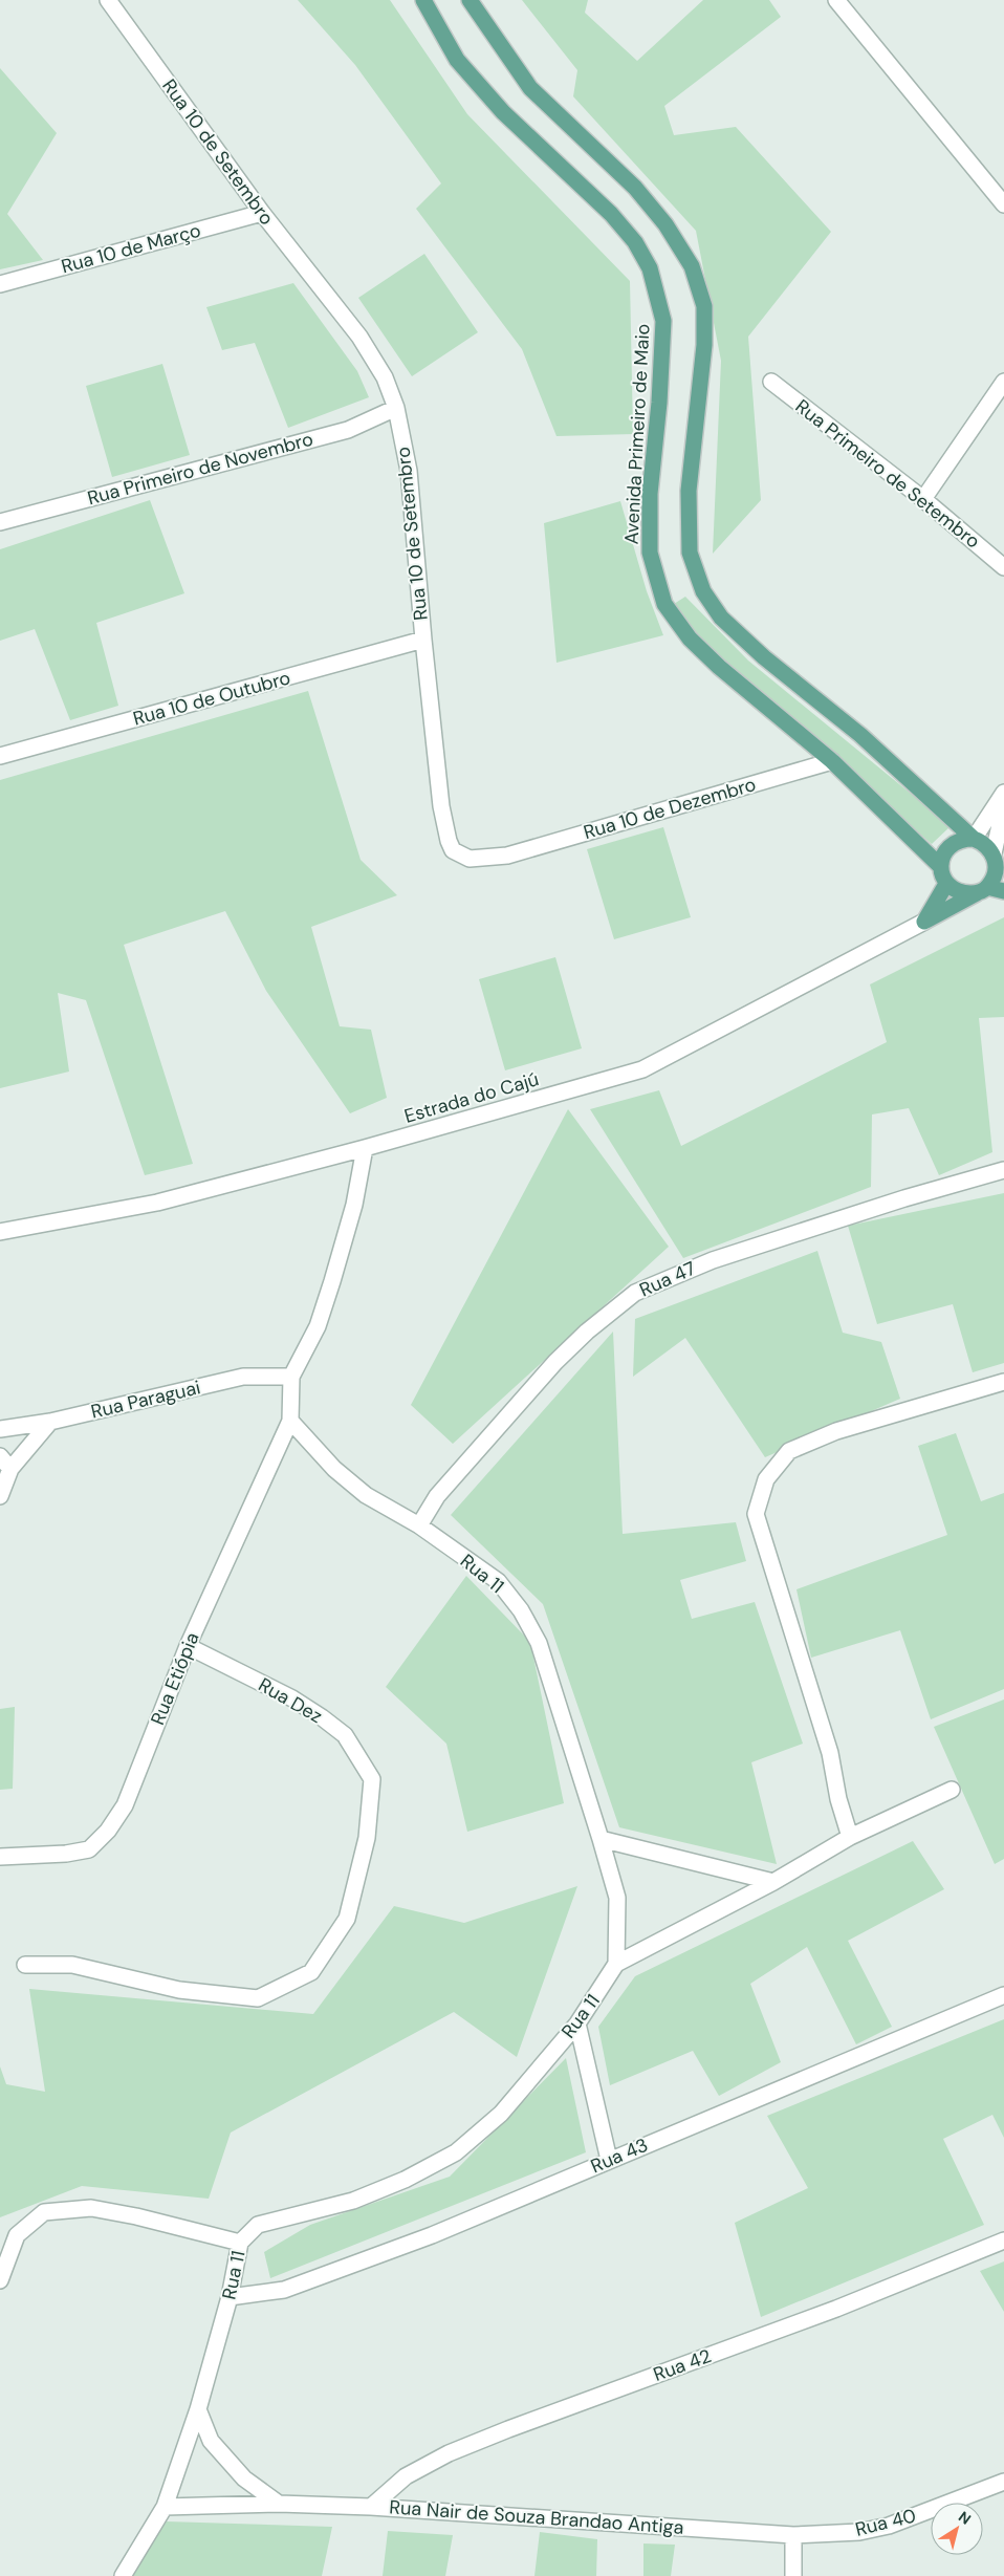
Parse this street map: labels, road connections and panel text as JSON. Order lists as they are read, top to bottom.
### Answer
{
  "streets": {
    "main road": ["Avenida Primeiro de Maio", "Estrada do Cajú"],
    "street": [
      "Rua 10 de Setembro",
      "Rua 10 de Março",
      "Rua Primeiro de Novembro",
      "Rua Primeiro de Setembro",
      "Rua 10 de Outubro",
      "Rua 10 de Dezembro",
      "Rua 47",
      "Rua Paraguai",
      "Rua 11",
      "Rua Etiópia",
      "Rua Dez",
      "Rua 43",
      "Rua 42",
      "Rua Nair de Souza Brandao Antiga",
      "Rua 40"
    ]
  },
  "crossings": [
    ["Rua 10 de Setembro", "Rua 10 de Março"],
    ["Rua 10 de Setembro", "Rua Primeiro de Novembro"],
    ["Rua 10 de Setembro", "Rua 10 de Outubro"],
    ["Rua 10 de Setembro", "Rua 10 de Dezembro"],
    ["Avenida Primeiro de Maio", "Rua 10 de Dezembro"],
    ["Avenida Primeiro de Maio", "Estrada do Cajú"],
    ["Rua 47", "Rua 11"],
    ["Rua 11", "Rua Etiópia"],
    ["Rua 11", "Rua 43"],
    ["Rua 11", "Rua Nair de Souza Brandao Antiga"],
    ["Rua Etiópia", "Rua Dez"],
    ["Rua 42", "Rua Nair de Souza Brandao Antiga"],
    ["Rua Nair de Souza Brandao Antiga", "Rua 40"]
  ],
  "north": "top right"
}
